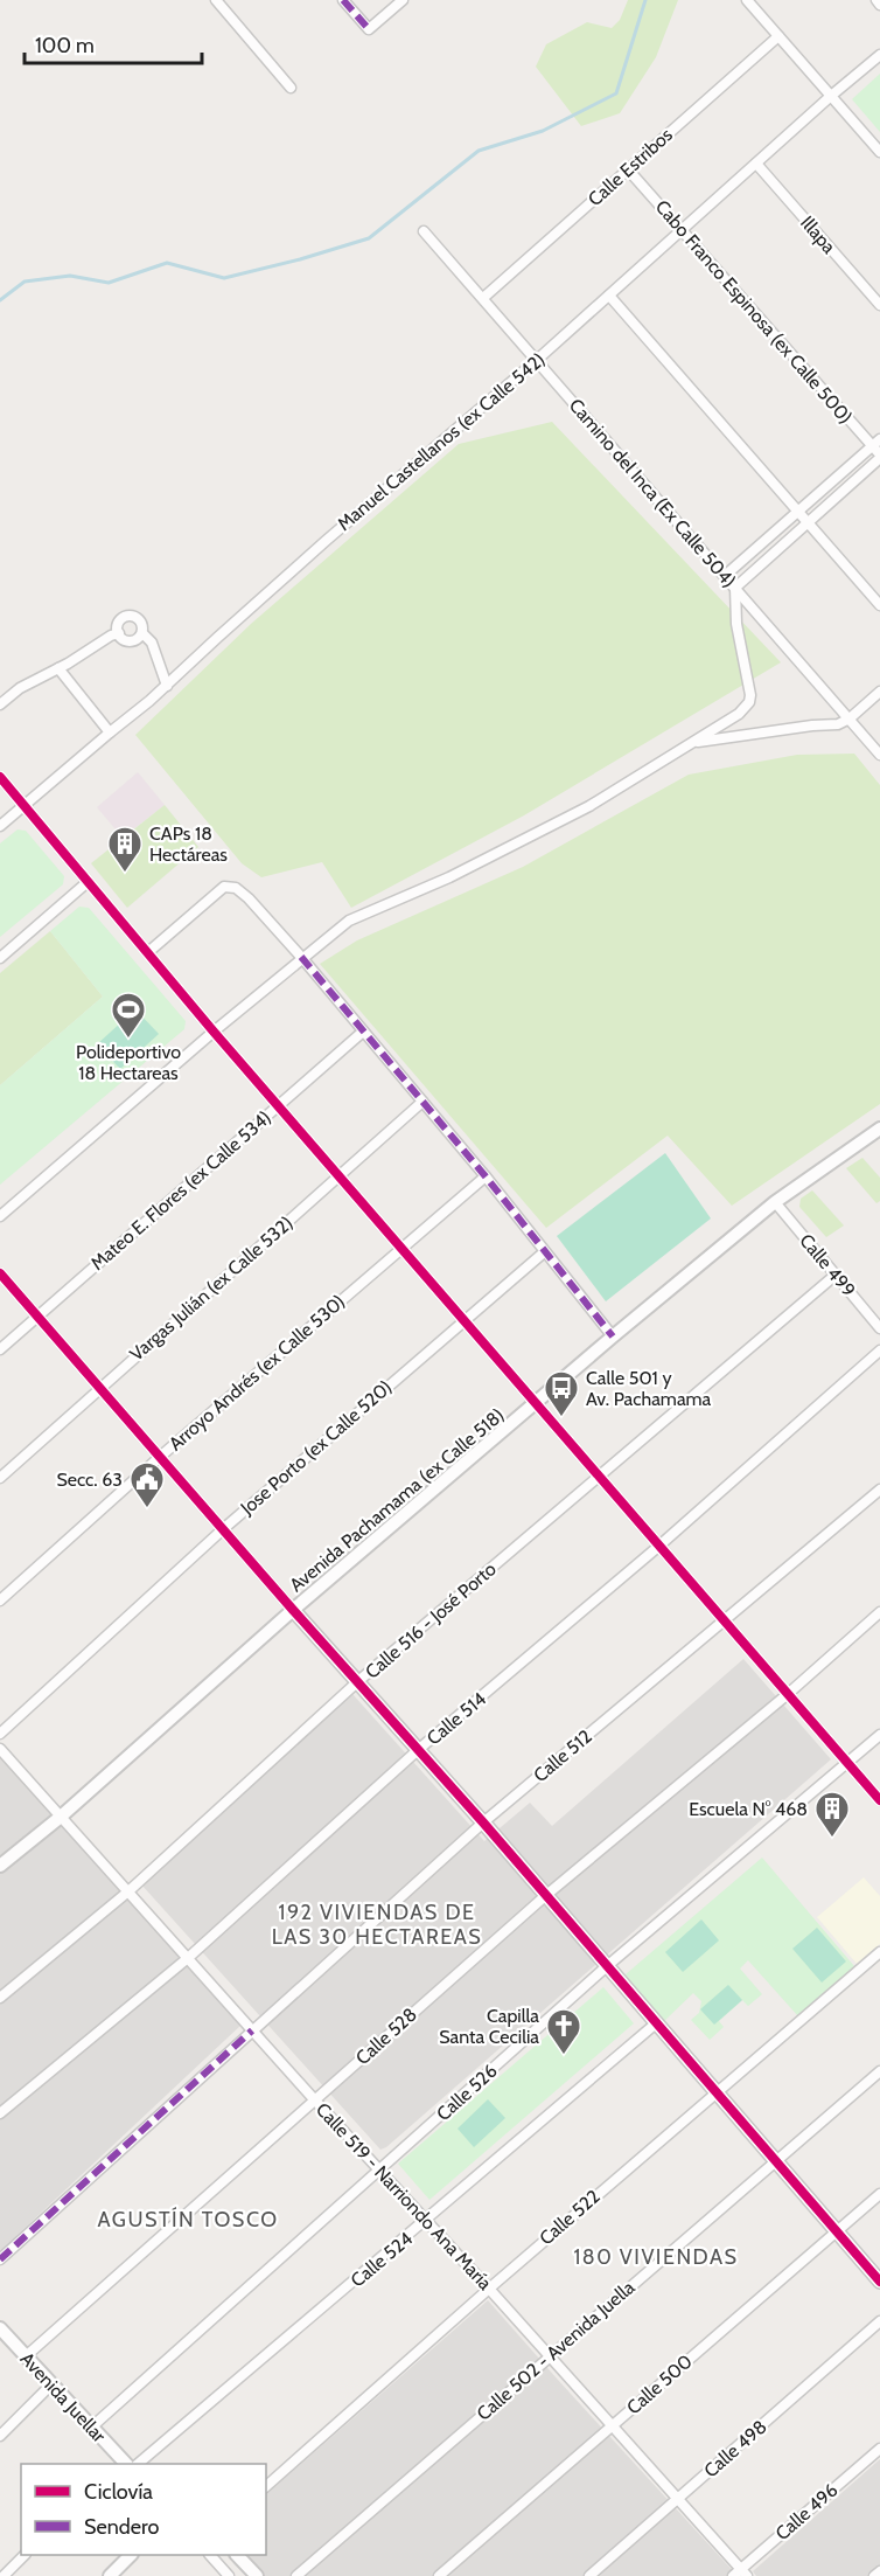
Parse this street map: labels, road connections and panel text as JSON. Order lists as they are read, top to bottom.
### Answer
{
  "streets": {
    "street": [
      "Calle Estribos",
      "Illapa",
      "Cabo Franco Espinosa (ex Calle 500)",
      "Manuel Castellanos (ex Calle 542)",
      "Camino del Inca (Ex Calle 504)",
      "Mateo E. Flores (ex Calle 534)",
      "Calle 499",
      "Vargas Julián (ex Calle 532)",
      "Arroyo Andrés (ex Calle 530)",
      "Jose Porto (ex Calle 520)",
      "Avenida Pachamama (ex Calle 518)",
      "Calle 516 - José Porto",
      "Calle 514",
      "Calle 512",
      "Calle 528",
      "Calle 526",
      "Calle 519 - Narriondo Ana María",
      "Calle 522",
      "Calle 524",
      "Calle 502 - Avenida Juella",
      "Calle 500",
      "Avenida Juellar",
      "Calle 498",
      "Calle 496"
    ]
  },
  "crossings": [
    ["Calle Estribos", "Cabo Franco Espinosa (ex Calle 500)"],
    ["Calle Estribos", "Camino del Inca (Ex Calle 504)"],
    ["Illapa", "Manuel Castellanos (ex Calle 542)"],
    ["Cabo Franco Espinosa (ex Calle 500)", "Manuel Castellanos (ex Calle 542)"],
    ["Manuel Castellanos (ex Calle 542)", "Camino del Inca (Ex Calle 504)"],
    ["Calle 499", "Avenida Pachamama (ex Calle 518)"],
    ["Calle 499", "Calle 516 - José Porto"],
    ["Avenida Pachamama (ex Calle 518)", "Calle 519 - Narriondo Ana María"],
    ["Calle 516 - José Porto", "Calle 519 - Narriondo Ana María"],
    ["Calle 514", "Calle 519 - Narriondo Ana María"],
    ["Calle 512", "Calle 519 - Narriondo Ana María"],
    ["Calle 528", "Calle 519 - Narriondo Ana María"],
    ["Calle 528", "Avenida Juellar"],
    ["Calle 526", "Calle 519 - Narriondo Ana María"],
    ["Calle 526", "Avenida Juellar"],
    ["Calle 519 - Narriondo Ana María", "Calle 522"],
    ["Calle 519 - Narriondo Ana María", "Calle 524"],
    ["Calle 519 - Narriondo Ana María", "Calle 502 - Avenida Juella"],
    ["Calle 519 - Narriondo Ana María", "Calle 500"],
    ["Calle 519 - Narriondo Ana María", "Calle 498"],
    ["Calle 519 - Narriondo Ana María", "Calle 496"]
  ],
  "districts": ["192 VIVIENDAS DE LAS 30 HECTAREAS", "AGUSTÍN TOSCO", "180 VIVIENDAS"],
  "places": {
    "building": ["CAPs 18 Hectáreas", "Escuela N° 468"],
    "sports": ["Polideportivo 18 Hectareas"],
    "bus stop": ["Calle 501 y Av. Pachamama"],
    "public building": ["Secc. 63"],
    "church": ["Capilla Santa Cecilia"]
  },
  "legend": ["Ciclovía", "Sendero"],
  "scale_bar": "100 m"
}
